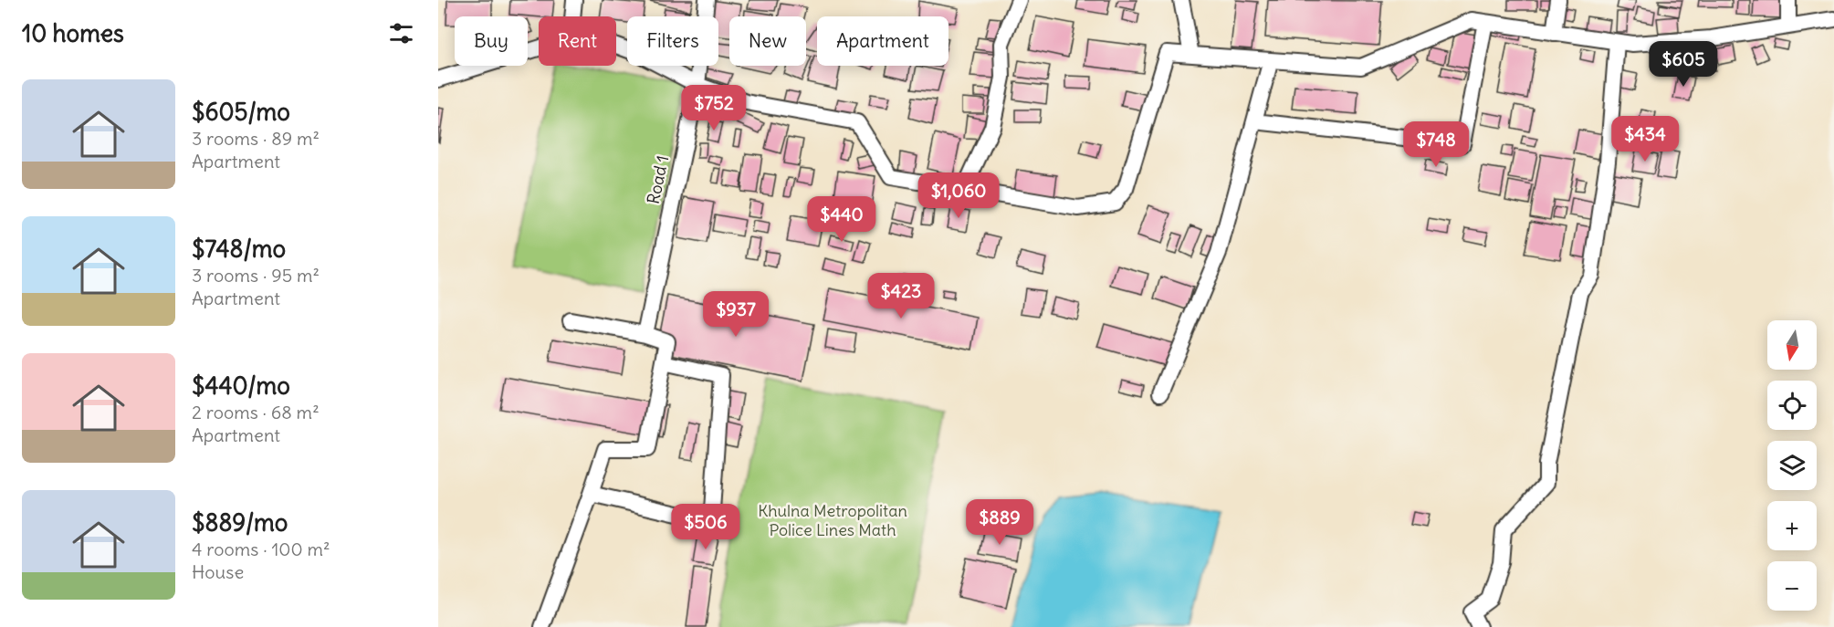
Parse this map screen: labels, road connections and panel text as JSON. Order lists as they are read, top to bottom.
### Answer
{
  "streets": {
    "street": ["Road 1"]
  },
  "parks": ["Khulna Metropolitan Police Lines Math"],
  "north": "bottom",
  "page": {
    "heading": "10 homes",
    "chip": [
      "Buy",
      "Rent",
      "Filters",
      "New",
      "Apartment"
    ],
    "price": [
      "$605",
      "$752",
      "$434",
      "$748",
      "$1,060",
      "$440",
      "$423",
      "$937",
      "$889",
      "$506"
    ],
    "list": [
      {
        "name": "$605/mo",
        "note": "3 rooms · 89 m² · Apartment"
      },
      {
        "name": "$748/mo",
        "note": "3 rooms · 95 m² · Apartment"
      },
      {
        "name": "$440/mo",
        "note": "2 rooms · 68 m² · Apartment"
      },
      {
        "name": "$889/mo",
        "note": "4 rooms · 100 m² · House"
      }
    ],
    "map_buttons": ["+", "−"]
  }
}
